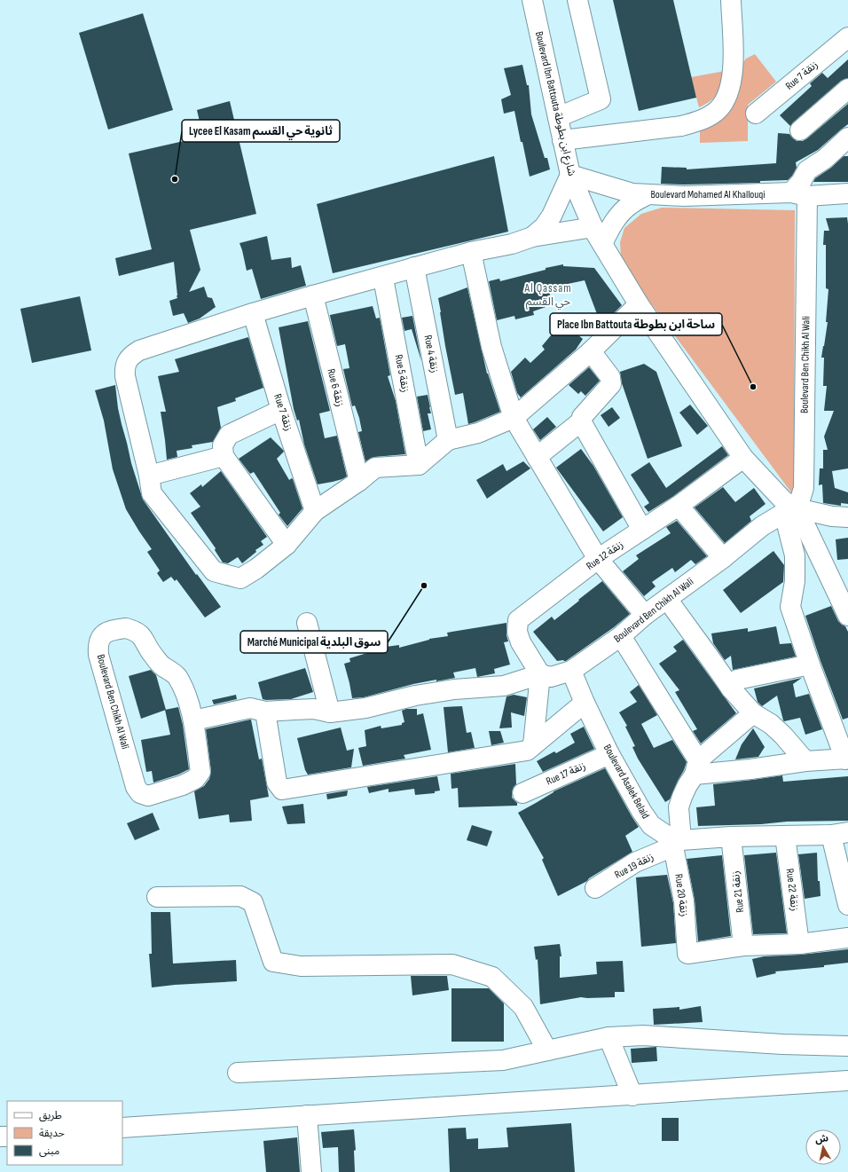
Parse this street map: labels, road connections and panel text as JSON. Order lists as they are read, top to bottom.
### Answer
{
  "streets": {
    "street": [
      "Rue 7 زنقة",
      "Boulevard Ibn Battouta شارع ابن بطوطة",
      "Boulevard Mohamed Al Khallouqi",
      "Rue 4 زنقة",
      "Boulevard Ben Chikh Al Wali",
      "Rue 5 زنقة",
      "Rue 6 زنقة",
      "Rue 12 زنقة",
      "Rue 17 زنقة",
      "Boulevard Asalek Belaid",
      "Rue 19 زنقة",
      "Rue 22 زنقة",
      "Rue 21 زنقة",
      "Rue 20 زنقة"
    ]
  },
  "crossings": [
    ["Boulevard Ibn Battouta شارع ابن بطوطة", "Boulevard Mohamed Al Khallouqi"],
    ["Boulevard Ibn Battouta شارع ابن بطوطة", "Boulevard Ben Chikh Al Wali"],
    ["Boulevard Ibn Battouta شارع ابن بطوطة", "Rue 12 زنقة"],
    ["Boulevard Mohamed Al Khallouqi", "Boulevard Ben Chikh Al Wali"],
    ["Boulevard Ben Chikh Al Wali", "Rue 12 زنقة"],
    ["Boulevard Ben Chikh Al Wali", "Boulevard Asalek Belaid"],
    ["Rue 17 زنقة", "Boulevard Asalek Belaid"],
    ["Boulevard Asalek Belaid", "Rue 19 زنقة"],
    ["Boulevard Asalek Belaid", "Rue 20 زنقة"],
    ["Rue 19 زنقة", "Rue 20 زنقة"],
    ["Rue 21 زنقة", "Rue 20 زنقة"]
  ],
  "districts": ["Al Qassam حي القسم"],
  "places": ["Lycee El Kasam ثانوية حي القسم", "Place Ibn Battouta ساحة ابن بطوطة", "Marché Municipal سوق البلدية"],
  "legend": ["طريق", "حديقة", "مبنى"],
  "north": "top"
}
